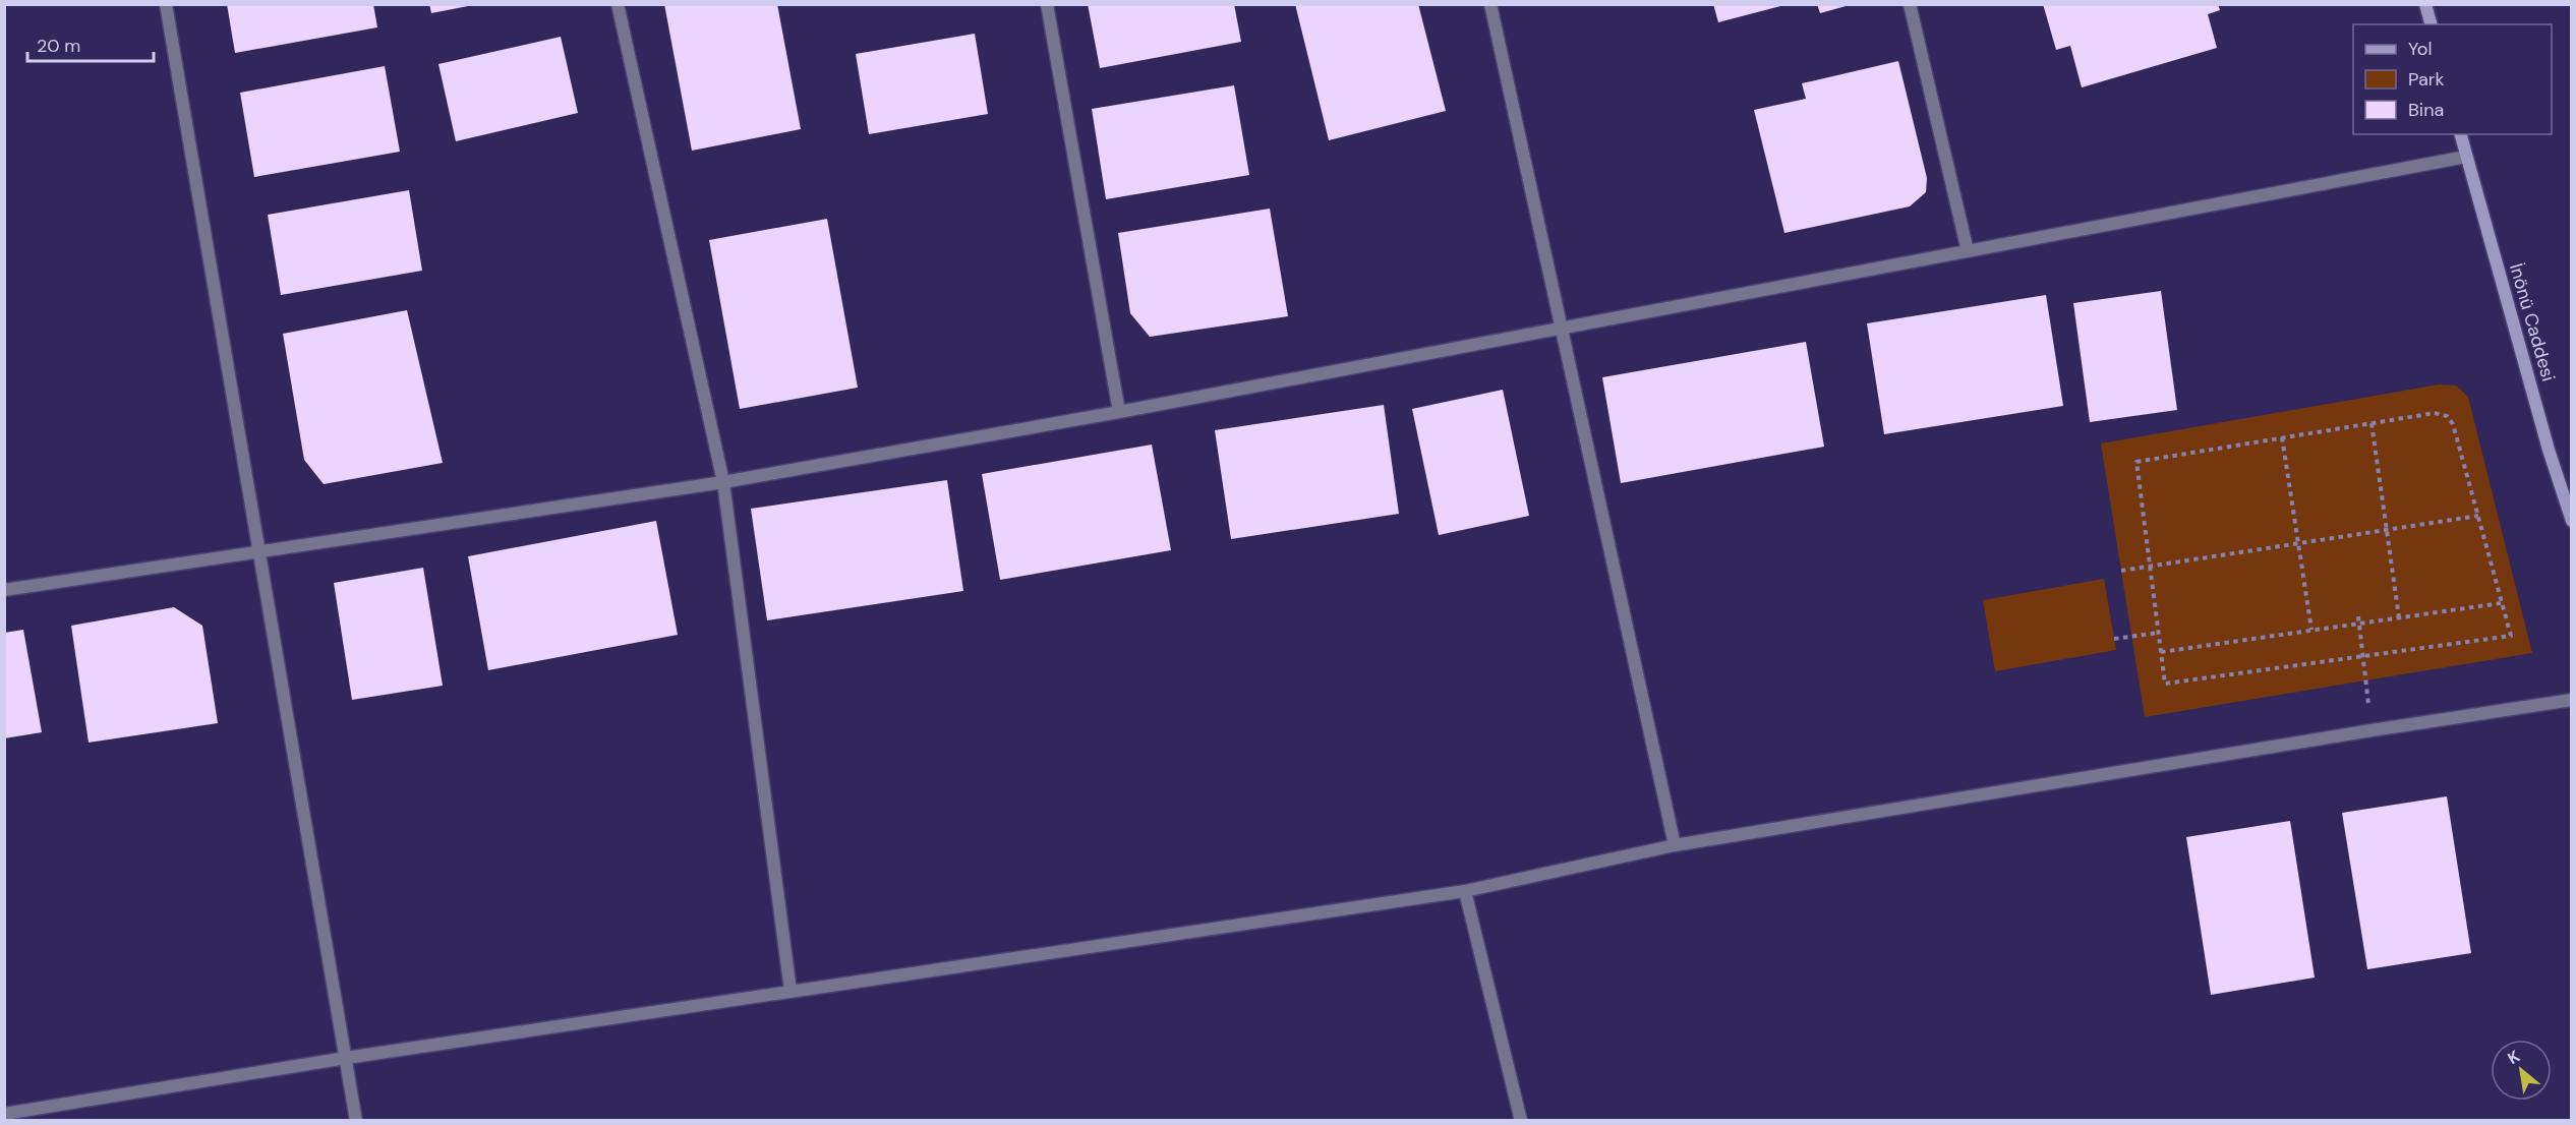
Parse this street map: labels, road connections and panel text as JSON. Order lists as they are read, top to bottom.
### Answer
{
  "streets": {
    "main road": ["İnönü Caddesi"]
  },
  "legend": ["Yol", "Park", "Bina"],
  "scale_bar": "20 m",
  "north": "top left"
}
